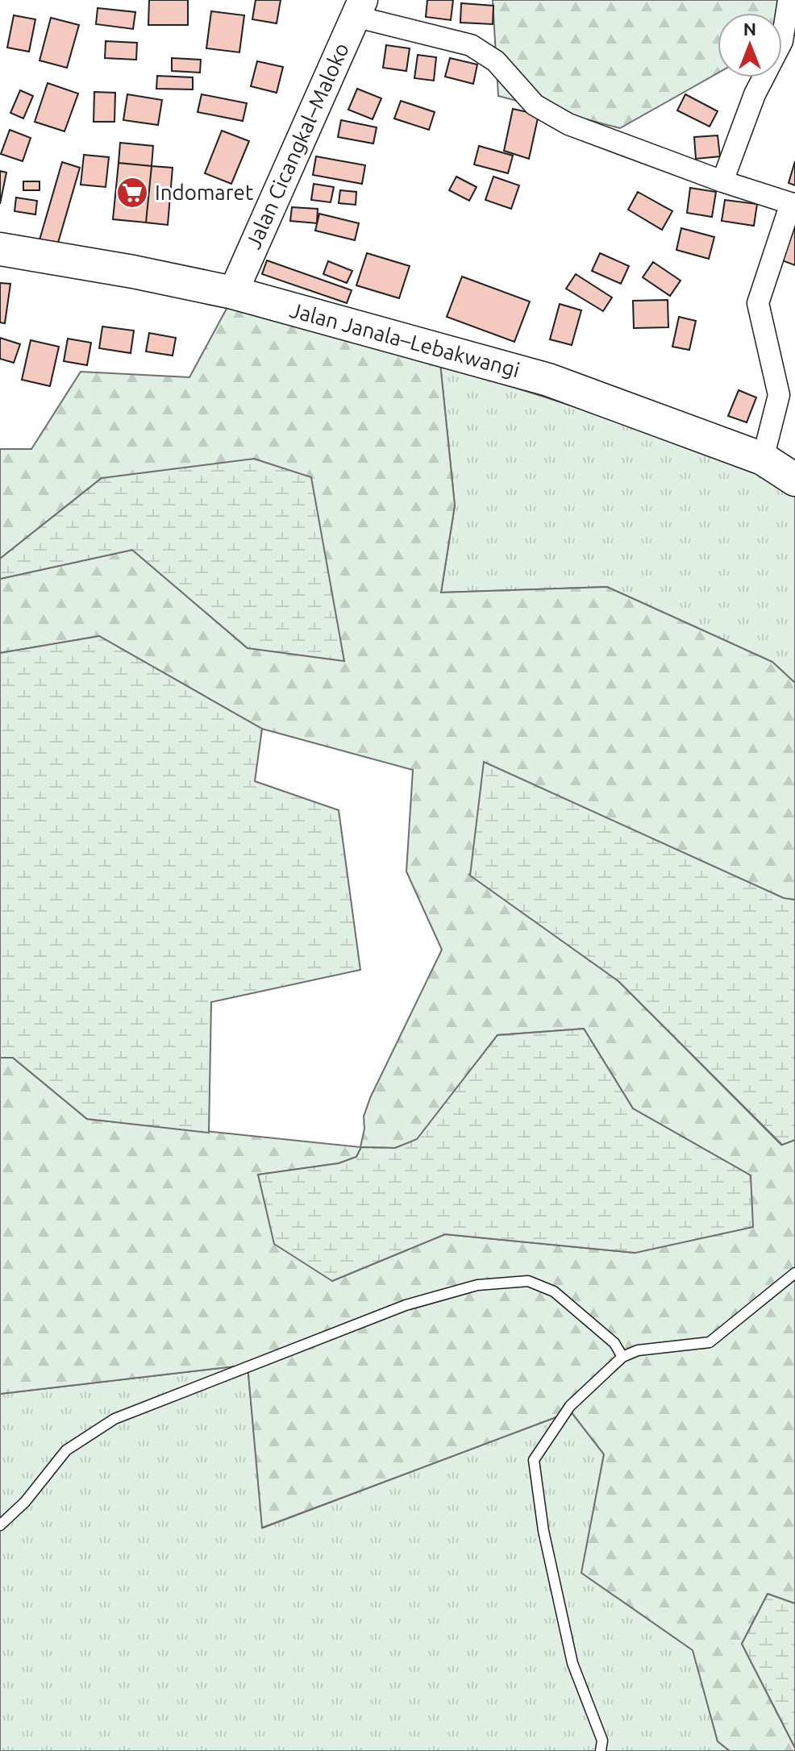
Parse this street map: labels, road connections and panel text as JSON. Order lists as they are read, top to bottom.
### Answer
{
  "streets": {
    "main road": ["Jalan Janala–Lebakwangi"],
    "street": ["Jalan Cicangkal–Maloko"]
  },
  "crossings": [
    ["Jalan Cicangkal–Maloko", "Jalan Janala–Lebakwangi"]
  ],
  "places": {
    "supermarket": ["Indomaret"]
  },
  "north": "top"
}
